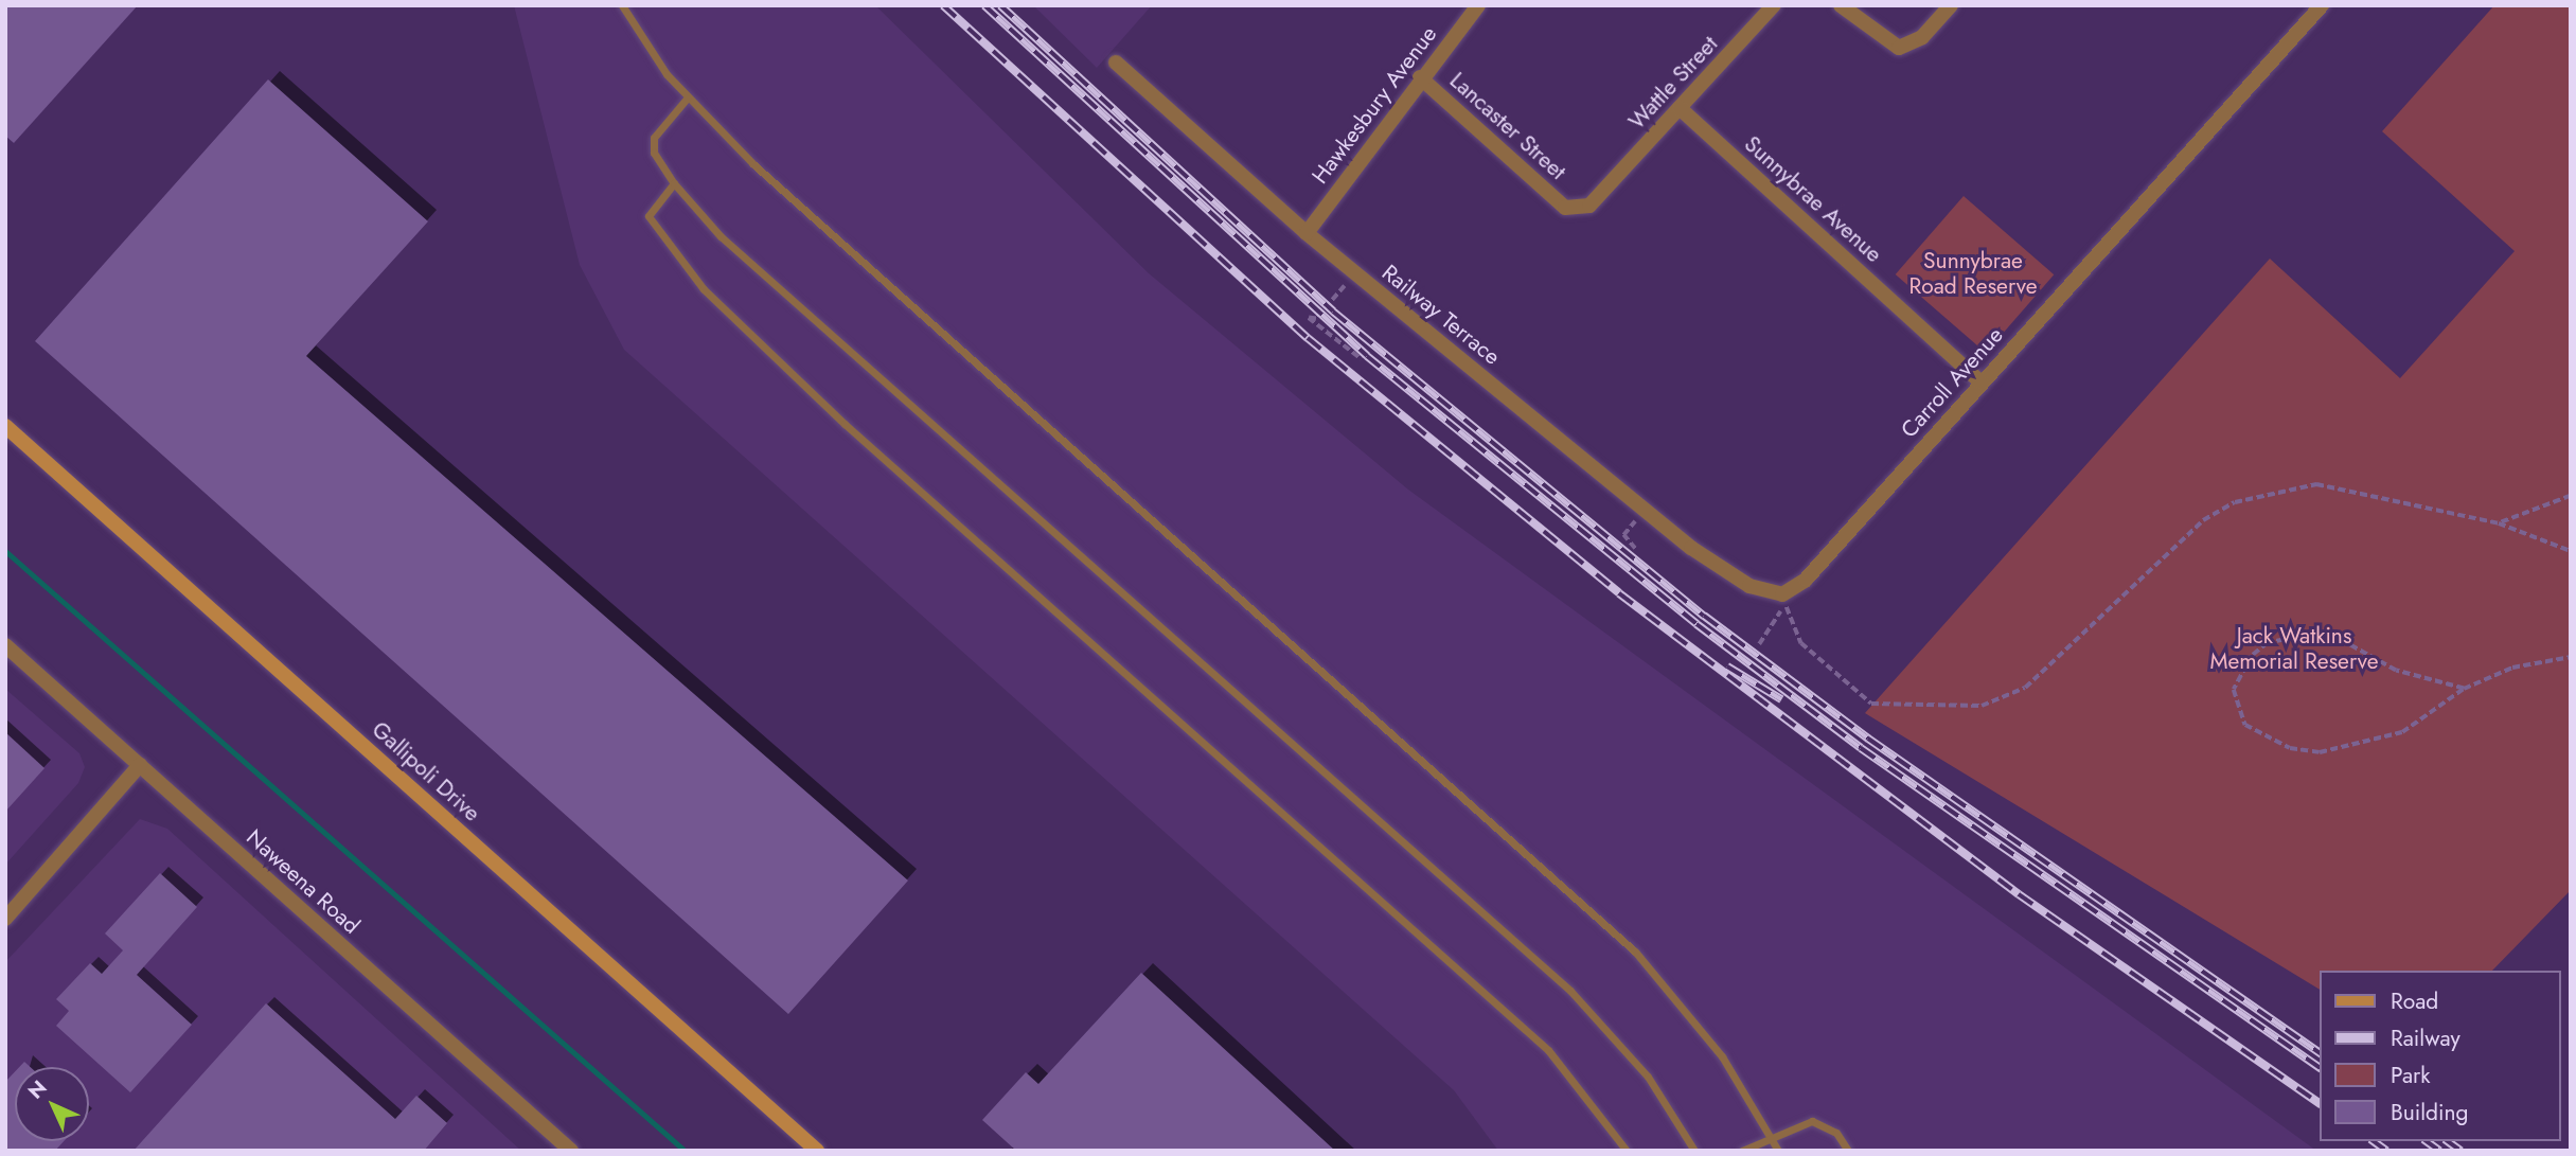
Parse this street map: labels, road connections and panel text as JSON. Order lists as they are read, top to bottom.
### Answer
{
  "streets": {
    "street": [
      "Wattle Street",
      "Hawkesbury Avenue",
      "Lancaster Street",
      "Sunnybrae Avenue",
      "Railway Terrace",
      "Carroll Avenue",
      "Gallipoli Drive",
      "Naweena Road"
    ]
  },
  "crossings": [
    ["Wattle Street", "Lancaster Street"],
    ["Wattle Street", "Sunnybrae Avenue"],
    ["Hawkesbury Avenue", "Lancaster Street"],
    ["Hawkesbury Avenue", "Railway Terrace"],
    ["Sunnybrae Avenue", "Carroll Avenue"],
    ["Railway Terrace", "Carroll Avenue"]
  ],
  "parks": ["Sunnybrae Road Reserve", "Jack Watkins Memorial Reserve"],
  "legend": [
    "Road",
    "Railway",
    "Park",
    "Building"
  ],
  "north": "top left"
}
